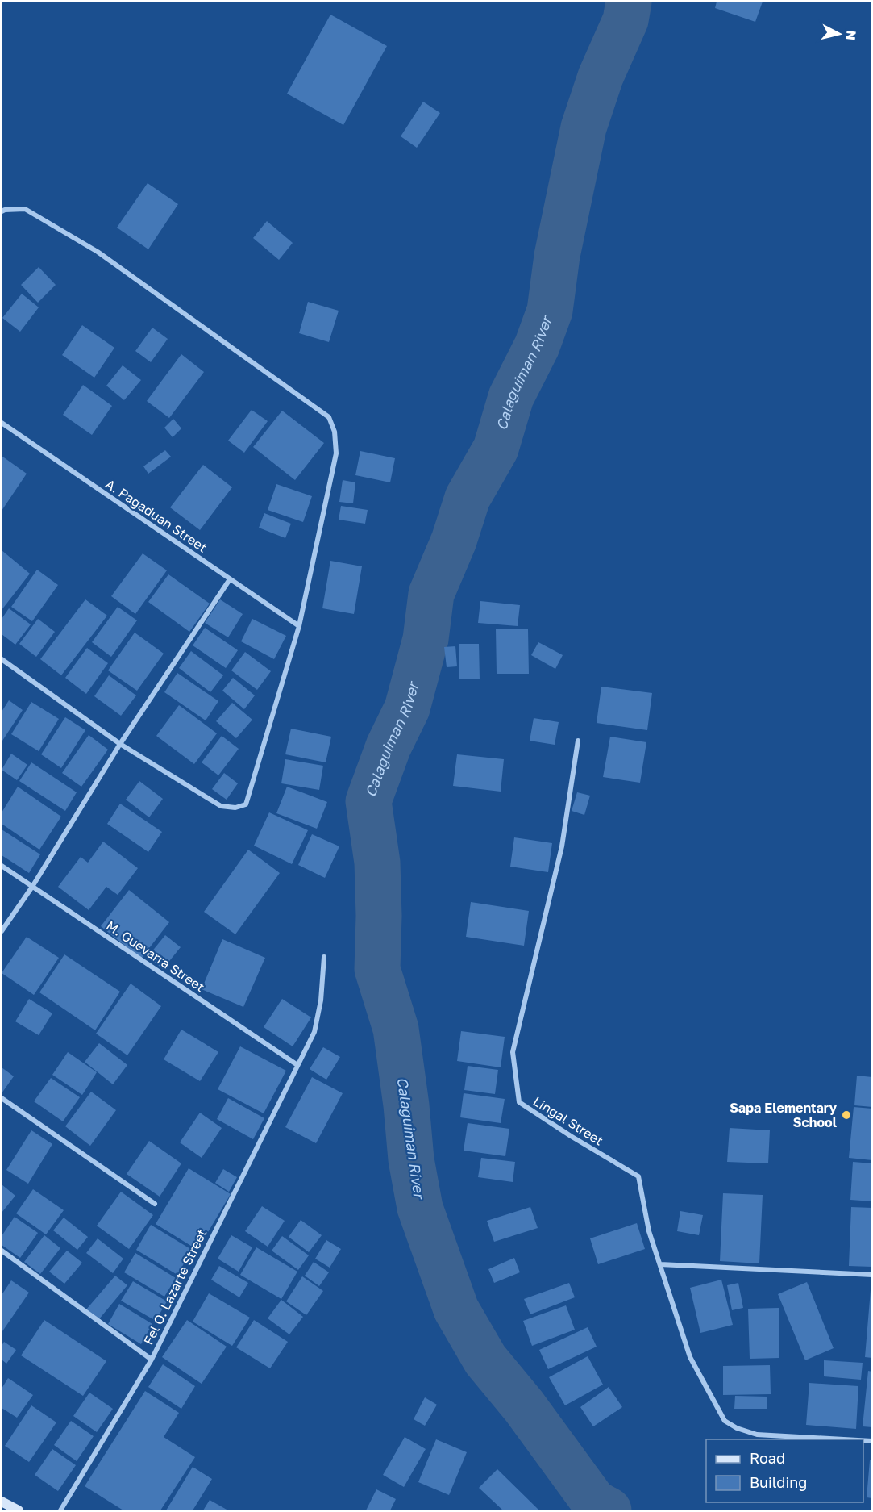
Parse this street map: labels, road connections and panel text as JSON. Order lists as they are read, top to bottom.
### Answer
{
  "streets": {
    "street": [
      "A. Pagaduan Street",
      "M. Guevarra Street",
      "Lingal Street",
      "Fel O. Lazarte Street"
    ]
  },
  "crossings": [
    ["M. Guevarra Street", "Fel O. Lazarte Street"]
  ],
  "water": ["Calaguiman River"],
  "places": ["Sapa Elementary School"],
  "legend": ["Road", "Building"],
  "north": "right"
}
